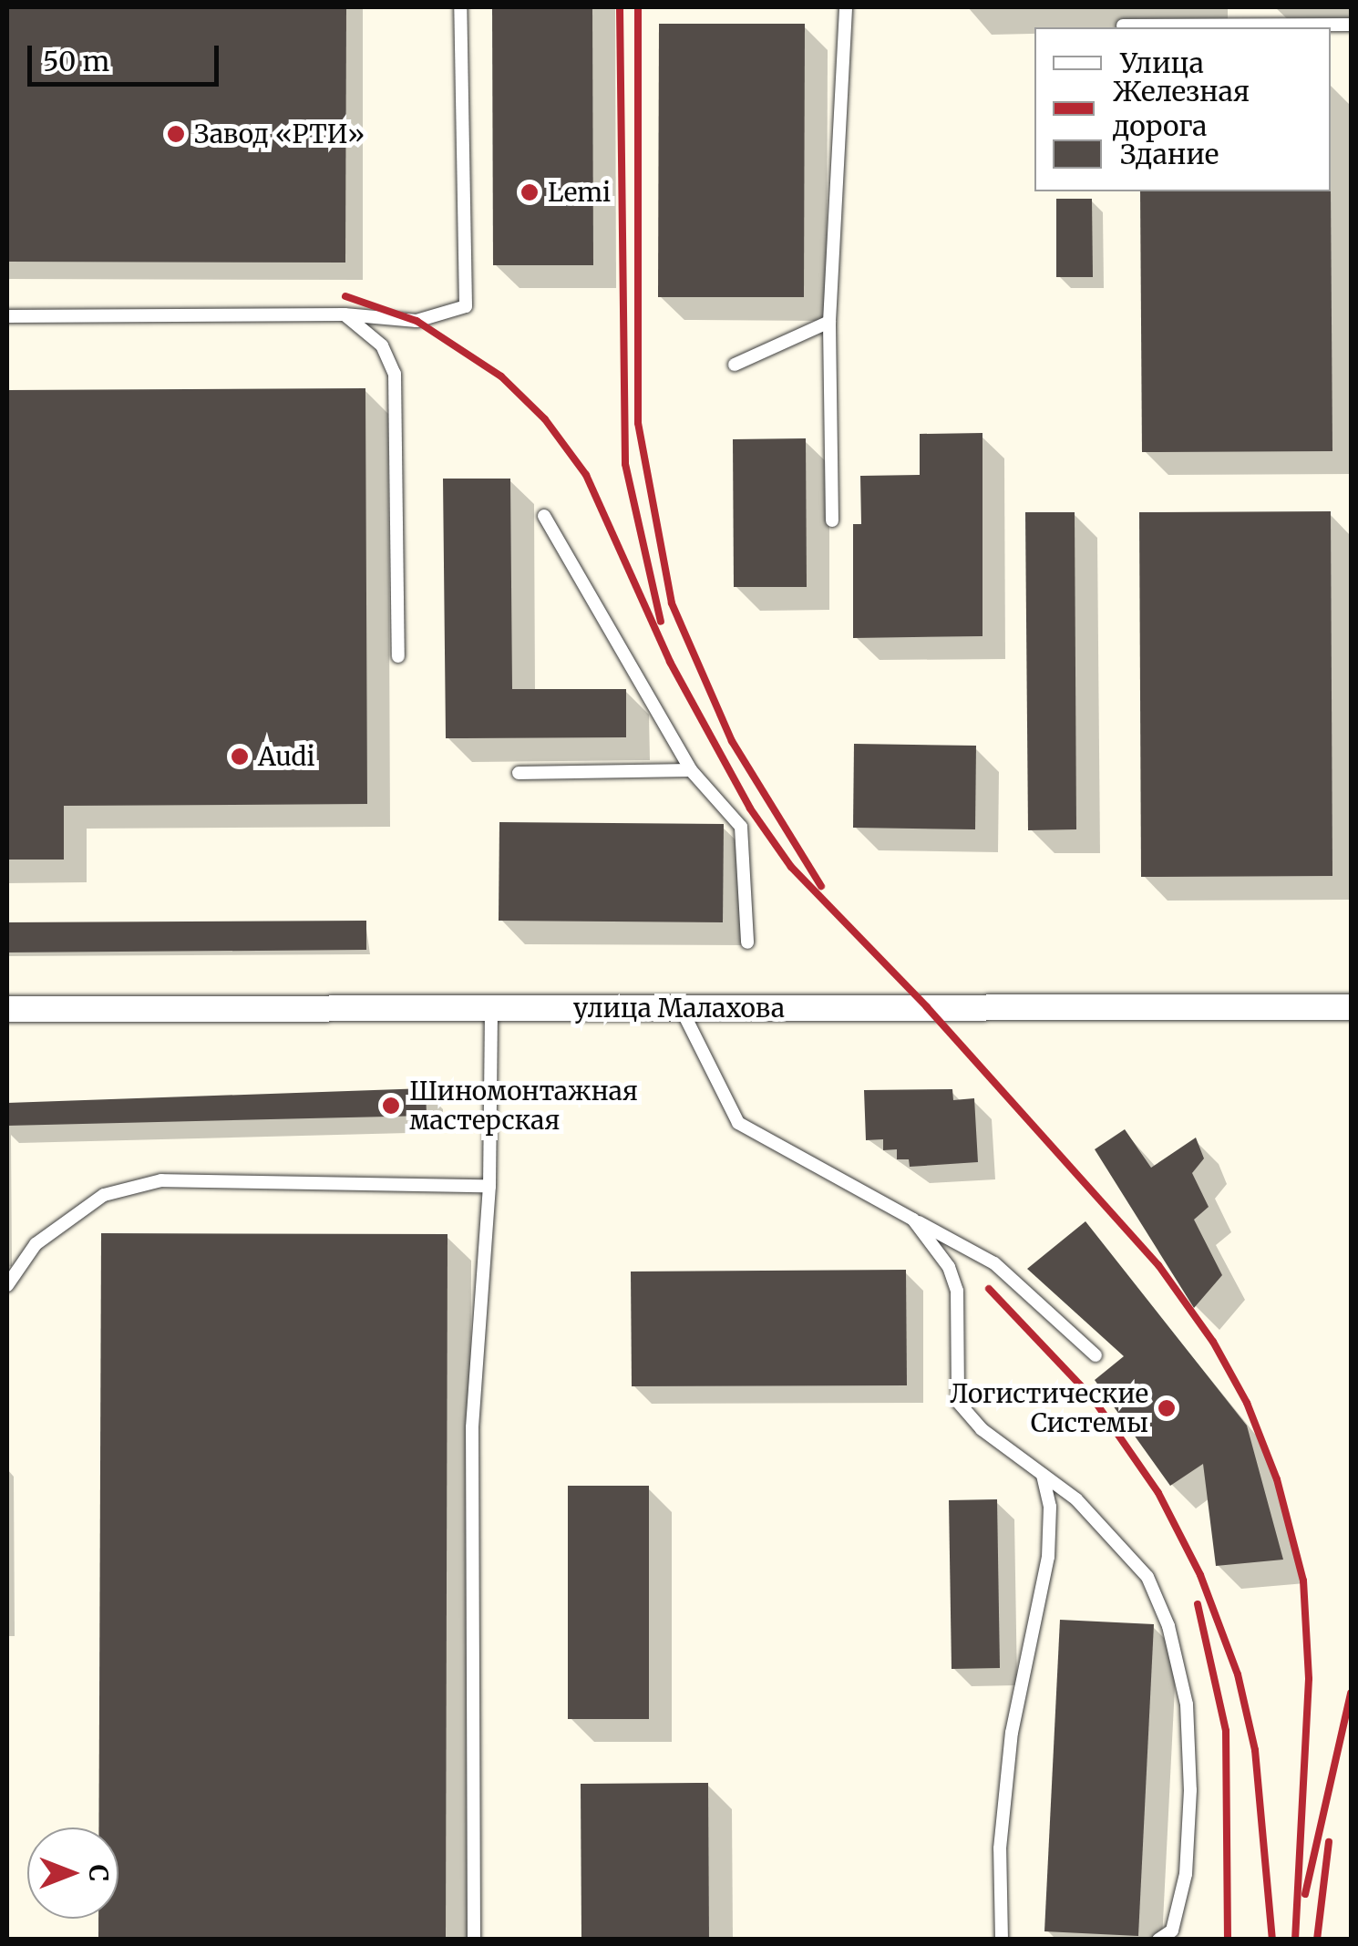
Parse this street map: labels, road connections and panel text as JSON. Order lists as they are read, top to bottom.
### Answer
{
  "streets": {
    "street": ["улица Малахова"]
  },
  "places": [
    "Завод «РТИ»",
    "Lemi",
    "Audi",
    "Шиномонтажная мастерская",
    "Логистические Системы"
  ],
  "legend": ["Улица", "Железная дорога", "Здание"],
  "scale_bar": "50 m",
  "north": "right"
}
